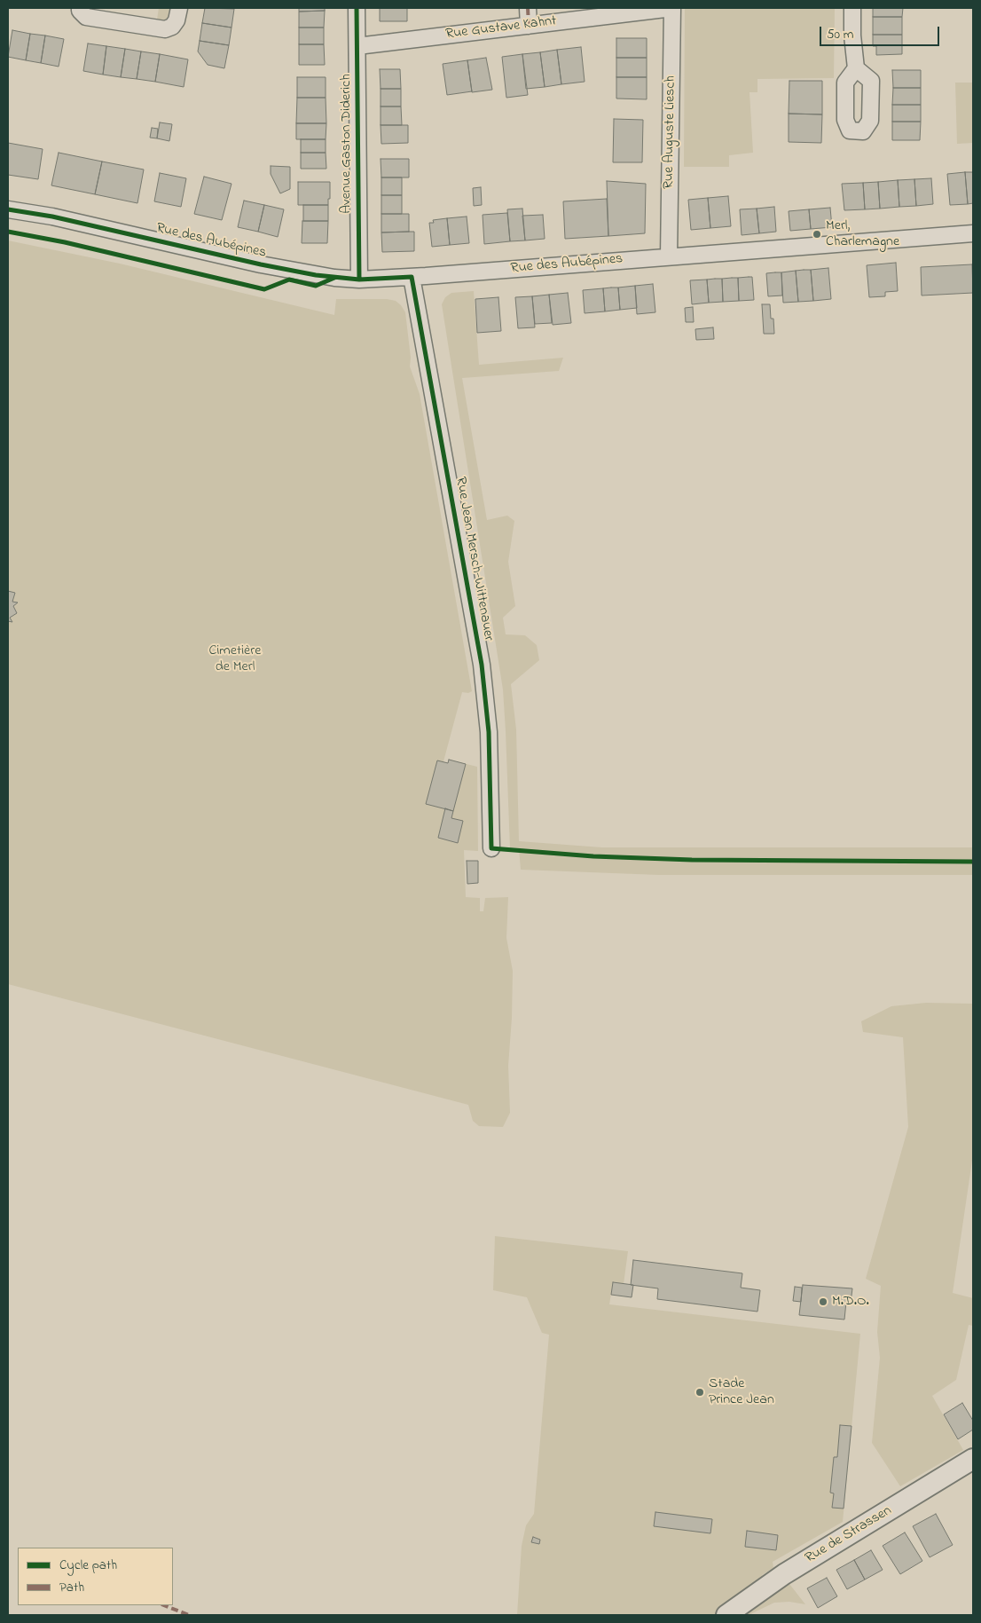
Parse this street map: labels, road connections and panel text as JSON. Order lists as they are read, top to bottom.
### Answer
{
  "streets": {
    "main road": ["Rue de Strassen"],
    "street": [
      "Rue Gustave Kahnt",
      "Rue Auguste Liesch",
      "Avenue Gaston Diderich",
      "Rue des Aubépines",
      "Rue Jean Mersch-Wittenauer"
    ]
  },
  "crossings": [
    ["Rue Gustave Kahnt", "Rue Auguste Liesch"],
    ["Rue Gustave Kahnt", "Avenue Gaston Diderich"],
    ["Rue Auguste Liesch", "Rue des Aubépines"],
    ["Avenue Gaston Diderich", "Rue des Aubépines"],
    ["Rue des Aubépines", "Rue Jean Mersch-Wittenauer"]
  ],
  "parks": ["Cimetière de Merl"],
  "places": ["Merl, Charlemagne", "M.D.O.", "Stade Prince Jean"],
  "legend": ["Cycle path", "Path"],
  "scale_bar": "50 m"
}
